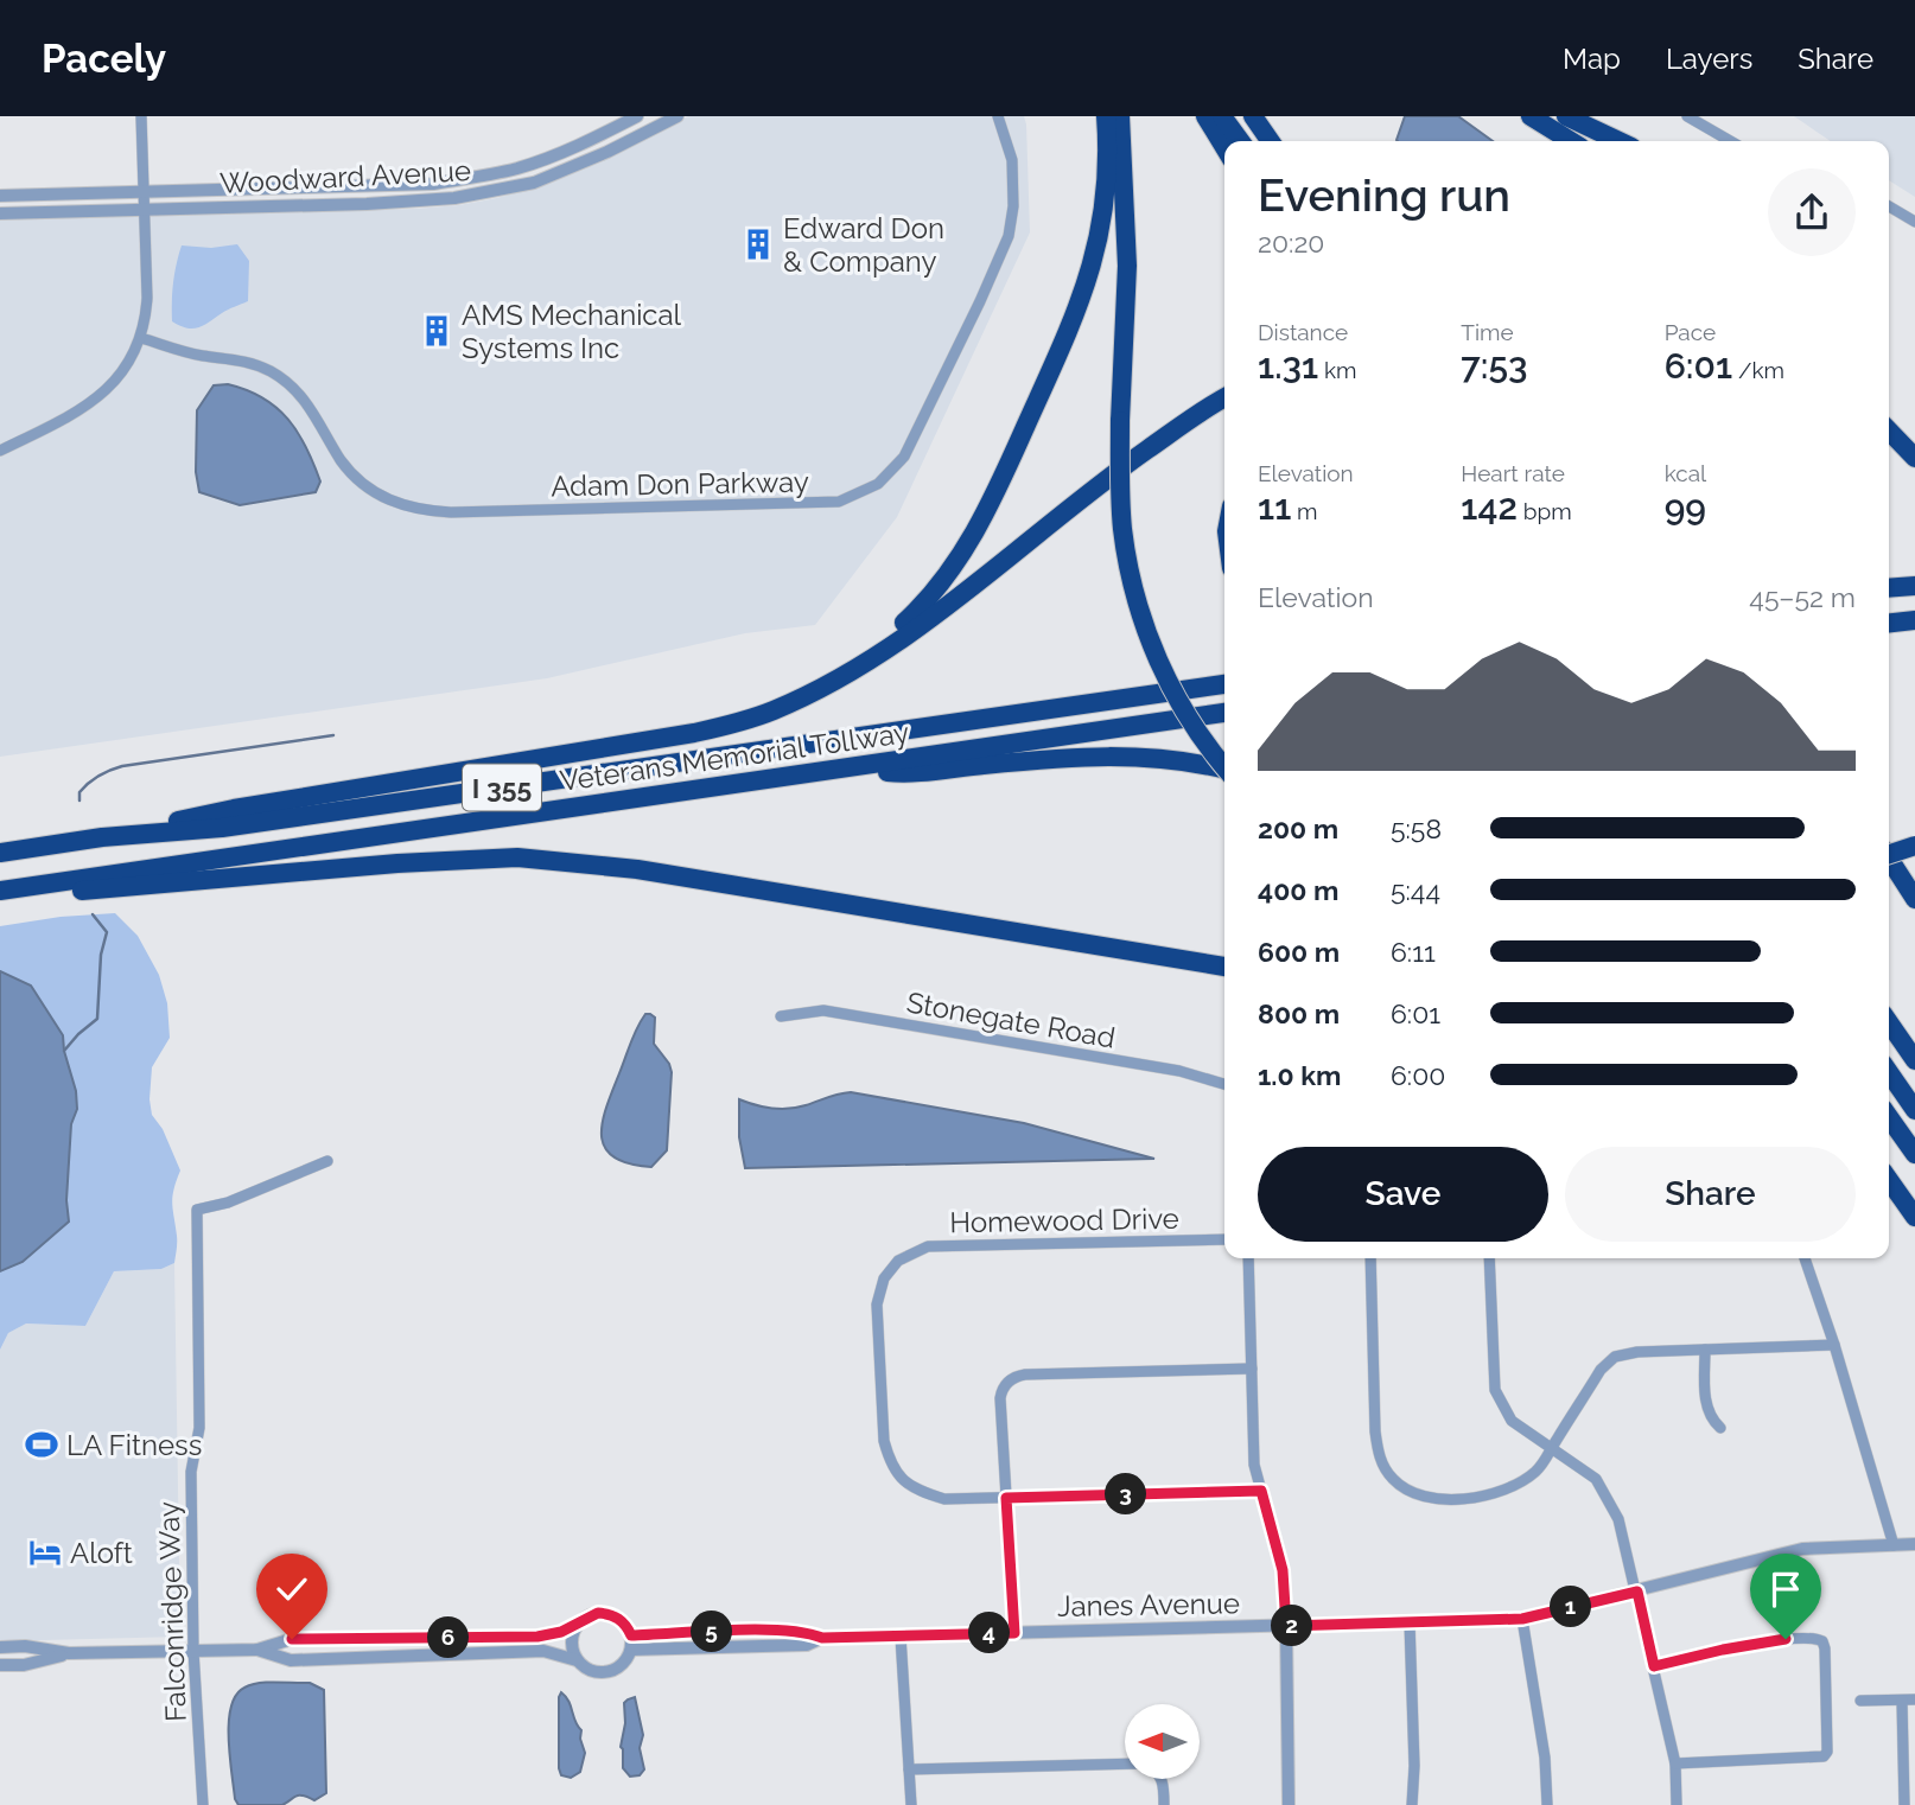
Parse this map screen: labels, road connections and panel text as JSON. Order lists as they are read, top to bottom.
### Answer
{
  "streets": {
    "highway": ["Veterans Memorial Tollway", "I 355"],
    "street": [
      "Woodward Avenue",
      "Adam Don Parkway",
      "Stonegate Road",
      "Homewood Drive",
      "Janes Avenue",
      "Falconridge Way"
    ]
  },
  "places": {
    "building": ["Edward Don & Company", "AMS Mechanical Systems Inc"],
    "sports": ["LA Fitness"],
    "hotel": ["Aloft"]
  },
  "north": "left",
  "page": {
    "header": "Pacely",
    "nav": ["Map", "Layers", "Share"],
    "heading": ["Evening run", "20:20"],
    "stats": [
      ["Distance", "1.31 km"],
      ["Time", "7:53"],
      ["Pace", "6:01 /km"],
      ["Elevation", "11 m"],
      ["Heart rate", "142 bpm"],
      ["kcal", "99"]
    ],
    "chart": ["Elevation", "45–52 m"],
    "list": [
      {
        "name": "200 m",
        "note": "5:58"
      },
      {
        "name": "400 m",
        "note": "5:44"
      },
      {
        "name": "600 m",
        "note": "6:11"
      },
      {
        "name": "800 m",
        "note": "6:01"
      },
      {
        "name": "1.0 km",
        "note": "6:00"
      }
    ],
    "buttons": ["Save", "Share"],
    "pins": [
      "3",
      "1",
      "2",
      "5",
      "4",
      "6"
    ]
  }
}
